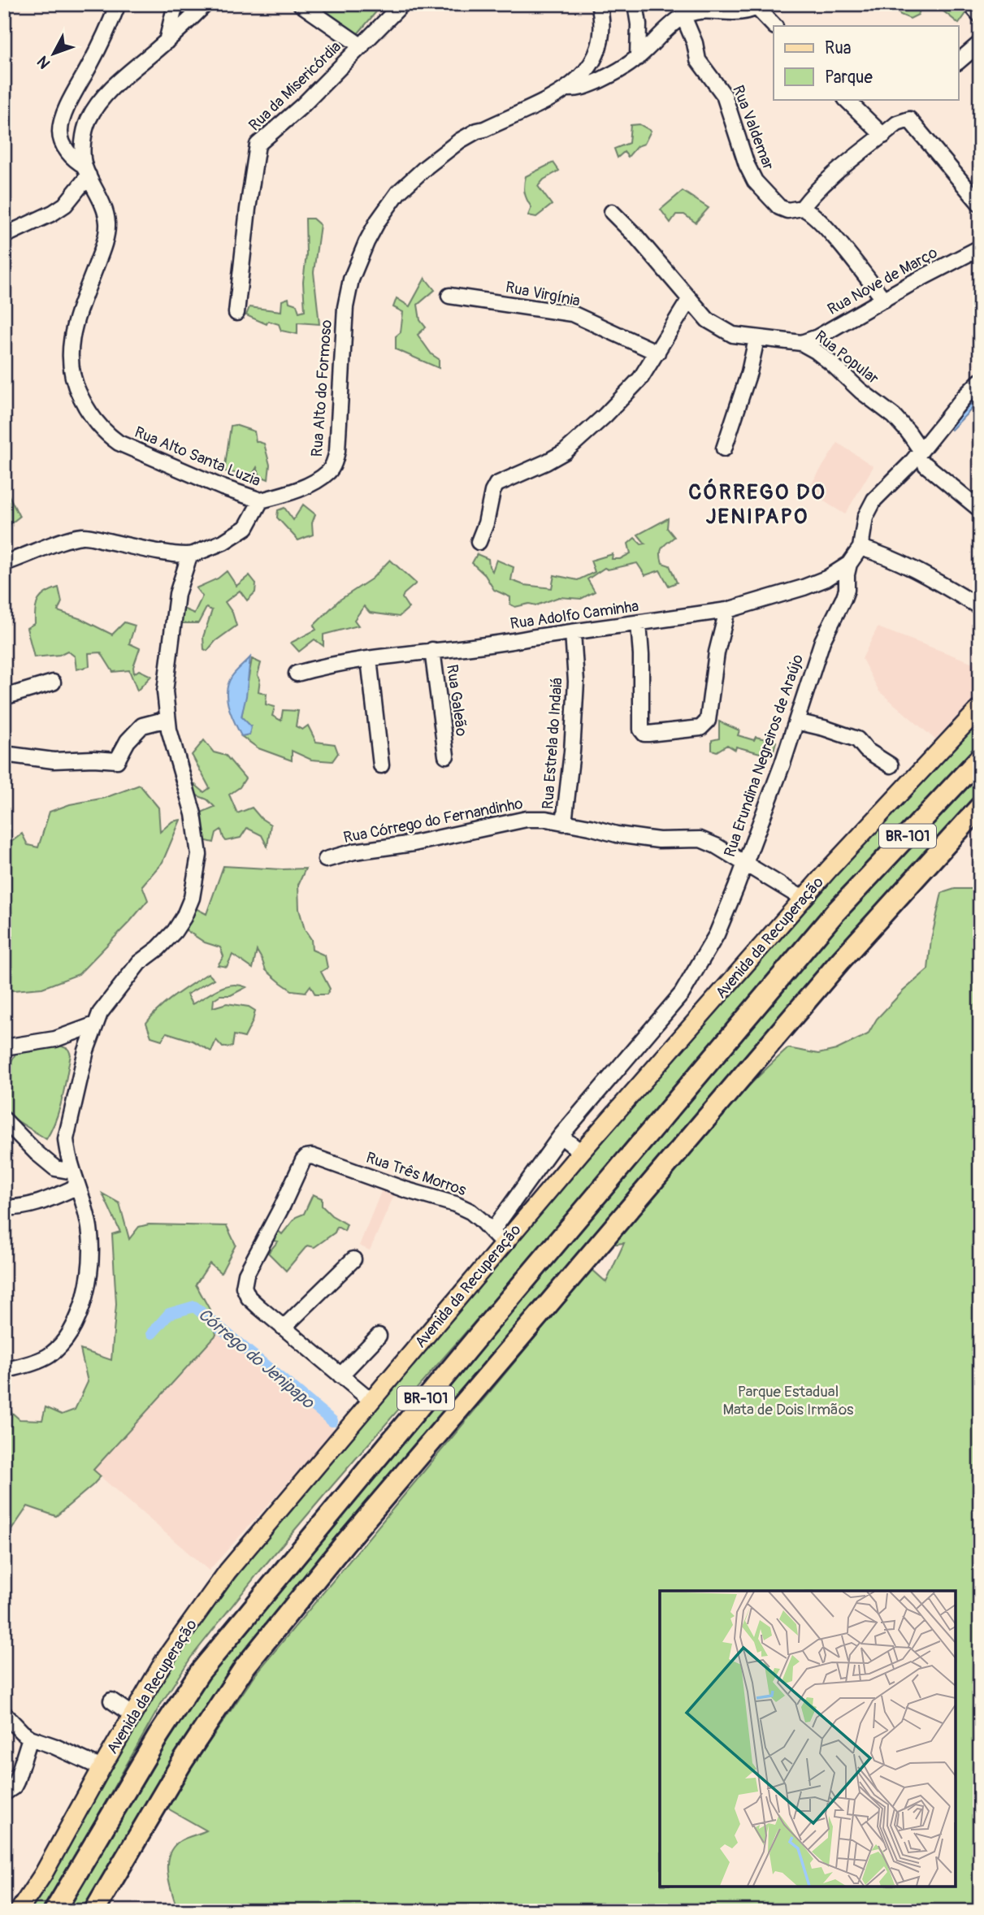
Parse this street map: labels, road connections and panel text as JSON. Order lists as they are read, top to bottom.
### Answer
{
  "streets": {
    "highway": ["BR-101", "Avenida da Recuperação"],
    "street": [
      "Rua da Misericórdia",
      "Rua Valdemar",
      "Rua Nove de Março",
      "Rua Virgínia",
      "Rua Popular",
      "Rua Alto do Formoso",
      "Rua Alto Santa Luzia",
      "Rua Adolfo Caminha",
      "Rua Galeão",
      "Rua Estrela do Indaiá",
      "Rua Erundina Negreiros de Araújo",
      "Rua Córrego do Fernandinho",
      "Rua Três Morros"
    ]
  },
  "crossings": [
    ["Rua Nove de Março", "Rua Popular"],
    ["Rua Popular", "Rua Erundina Negreiros de Araújo"],
    ["Rua Alto do Formoso", "Rua Alto Santa Luzia"],
    ["Rua Adolfo Caminha", "Rua Galeão"],
    ["Rua Adolfo Caminha", "Rua Estrela do Indaiá"],
    ["Rua Adolfo Caminha", "Rua Erundina Negreiros de Araújo"],
    ["Rua Estrela do Indaiá", "Rua Córrego do Fernandinho"],
    ["Rua Erundina Negreiros de Araújo", "Rua Córrego do Fernandinho"],
    ["Rua Erundina Negreiros de Araújo", "Avenida da Recuperação"],
    ["Rua Erundina Negreiros de Araújo", "Rua Três Morros"],
    ["Rua Córrego do Fernandinho", "Avenida da Recuperação"],
    ["Avenida da Recuperação", "Rua Três Morros"]
  ],
  "districts": ["CÓRREGO DO JENIPAPO"],
  "water": ["Córrego do Jenipapo"],
  "parks": ["Parque Estadual Mata de Dois Irmãos"],
  "legend": ["Rua", "Parque"],
  "north": "bottom left"
}
